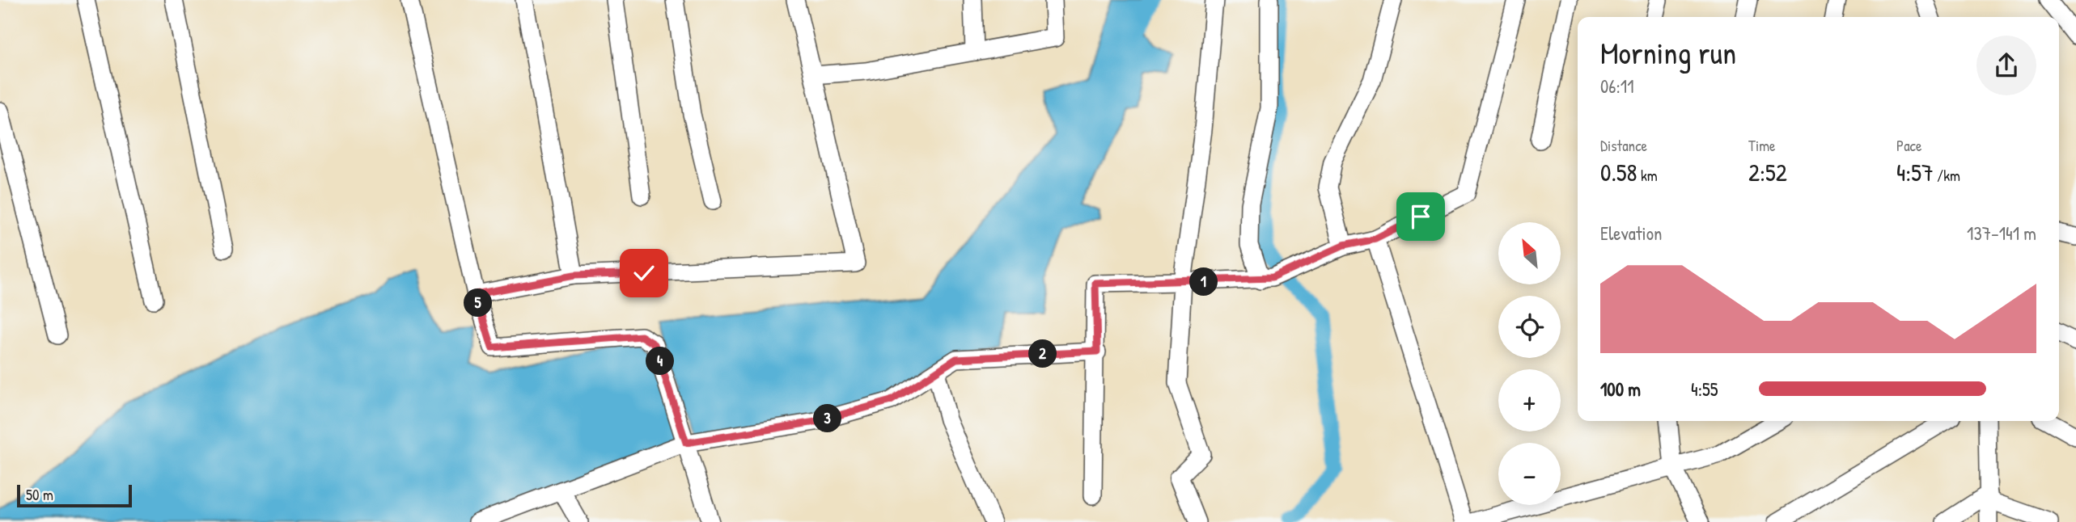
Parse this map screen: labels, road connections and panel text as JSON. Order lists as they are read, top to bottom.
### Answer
{
  "scale_bar": "50 m",
  "north": "top left",
  "page": {
    "heading": ["Morning run", "06:11"],
    "stats": [
      ["Distance", "0.58 km"],
      ["Time", "2:52"],
      ["Pace", "4:57 /km"]
    ],
    "chart": ["Elevation", "137–141 m"],
    "map_buttons": ["+", "−"],
    "pins": [
      "1",
      "5",
      "2",
      "4",
      "3"
    ],
    "list": [
      {
        "name": "100 m",
        "note": "4:55"
      }
    ],
    "scale": "50 m"
  }
}
